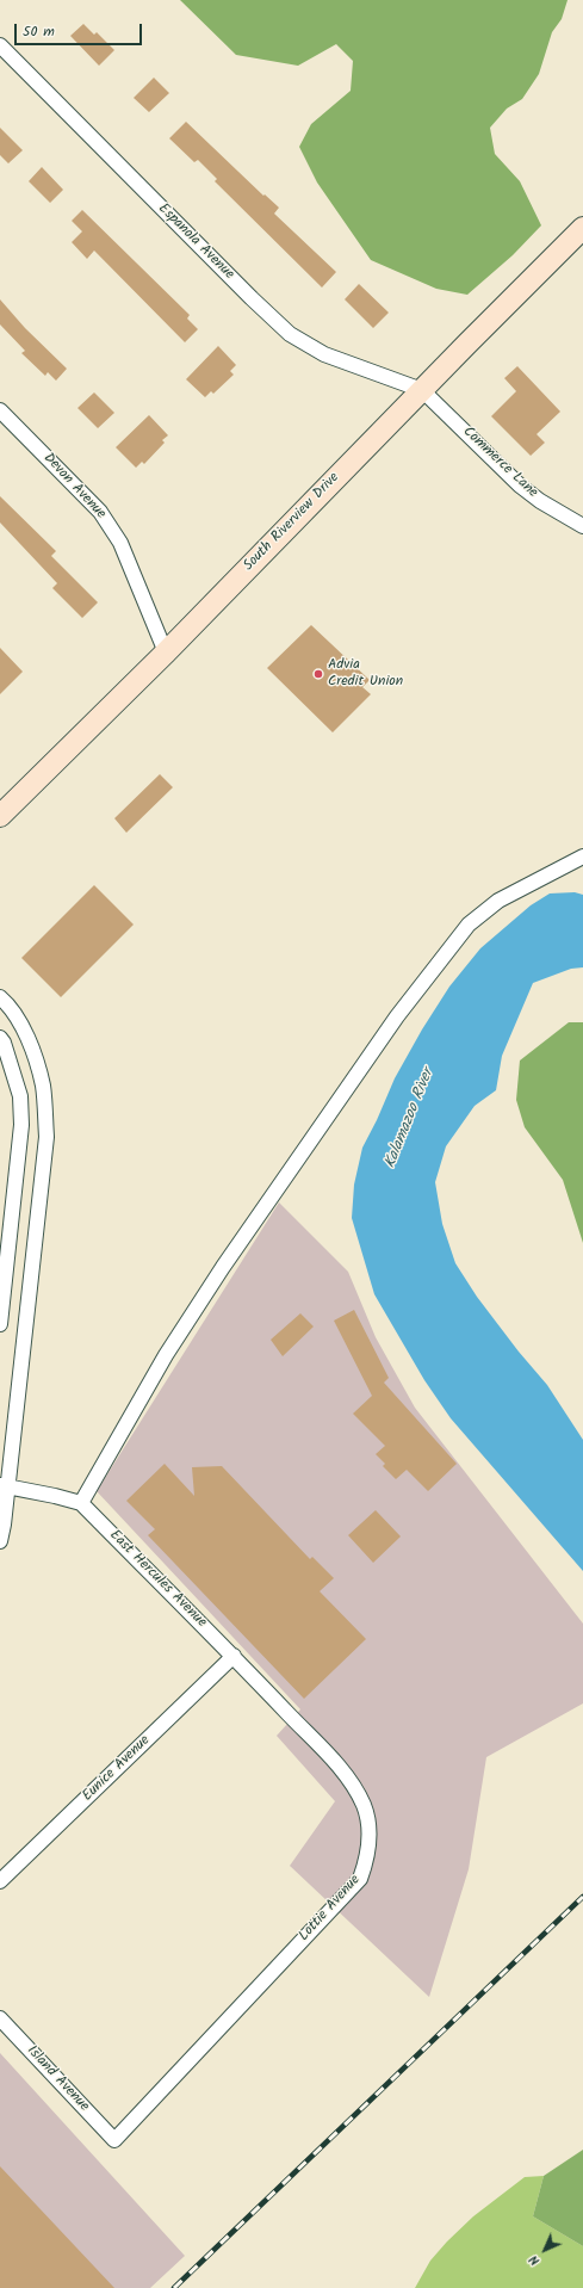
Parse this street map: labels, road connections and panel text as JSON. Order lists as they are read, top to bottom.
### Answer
{
  "streets": {
    "street": [
      "Espanola Avenue",
      "Commerce Lane",
      "Devon Avenue",
      "South Riverview Drive",
      "East Hercules Avenue",
      "Eunice Avenue",
      "Lottie Avenue",
      "Island Avenue"
    ]
  },
  "crossings": [
    ["Espanola Avenue", "Commerce Lane"],
    ["Espanola Avenue", "South Riverview Drive"],
    ["Commerce Lane", "South Riverview Drive"],
    ["Devon Avenue", "South Riverview Drive"],
    ["East Hercules Avenue", "Eunice Avenue"],
    ["East Hercules Avenue", "Lottie Avenue"],
    ["Eunice Avenue", "Lottie Avenue"],
    ["Lottie Avenue", "Island Avenue"]
  ],
  "water": ["Kalamazoo River"],
  "places": ["Advia Credit Union"],
  "scale_bar": "50 m",
  "north": "bottom left"
}
